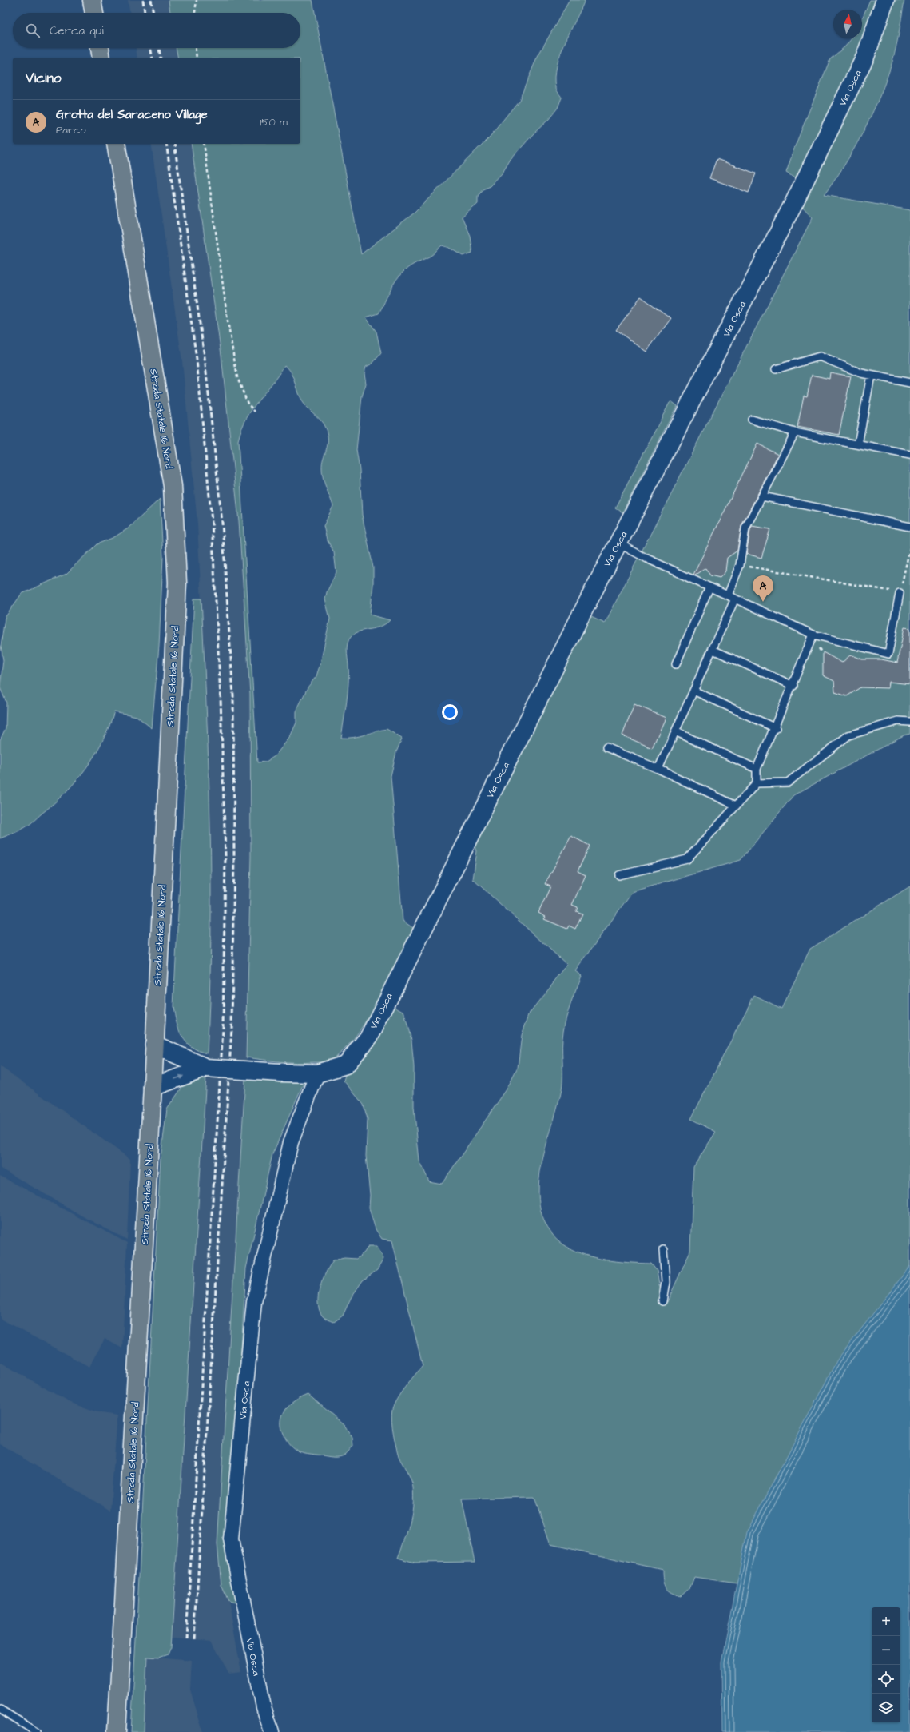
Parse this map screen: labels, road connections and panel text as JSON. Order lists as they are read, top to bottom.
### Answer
{
  "streets": {
    "main road": ["Strada Statale 16 Nord"],
    "street": ["Via Osca"]
  },
  "north": "top",
  "page": {
    "search": "Cerca qui",
    "heading": "Vicino",
    "list": [
      {
        "mark": "A",
        "name": "Grotta del Saraceno Village",
        "note": "Parco",
        "value": "150 m"
      }
    ],
    "pins": "A",
    "map_buttons": ["+", "−"]
  }
}
